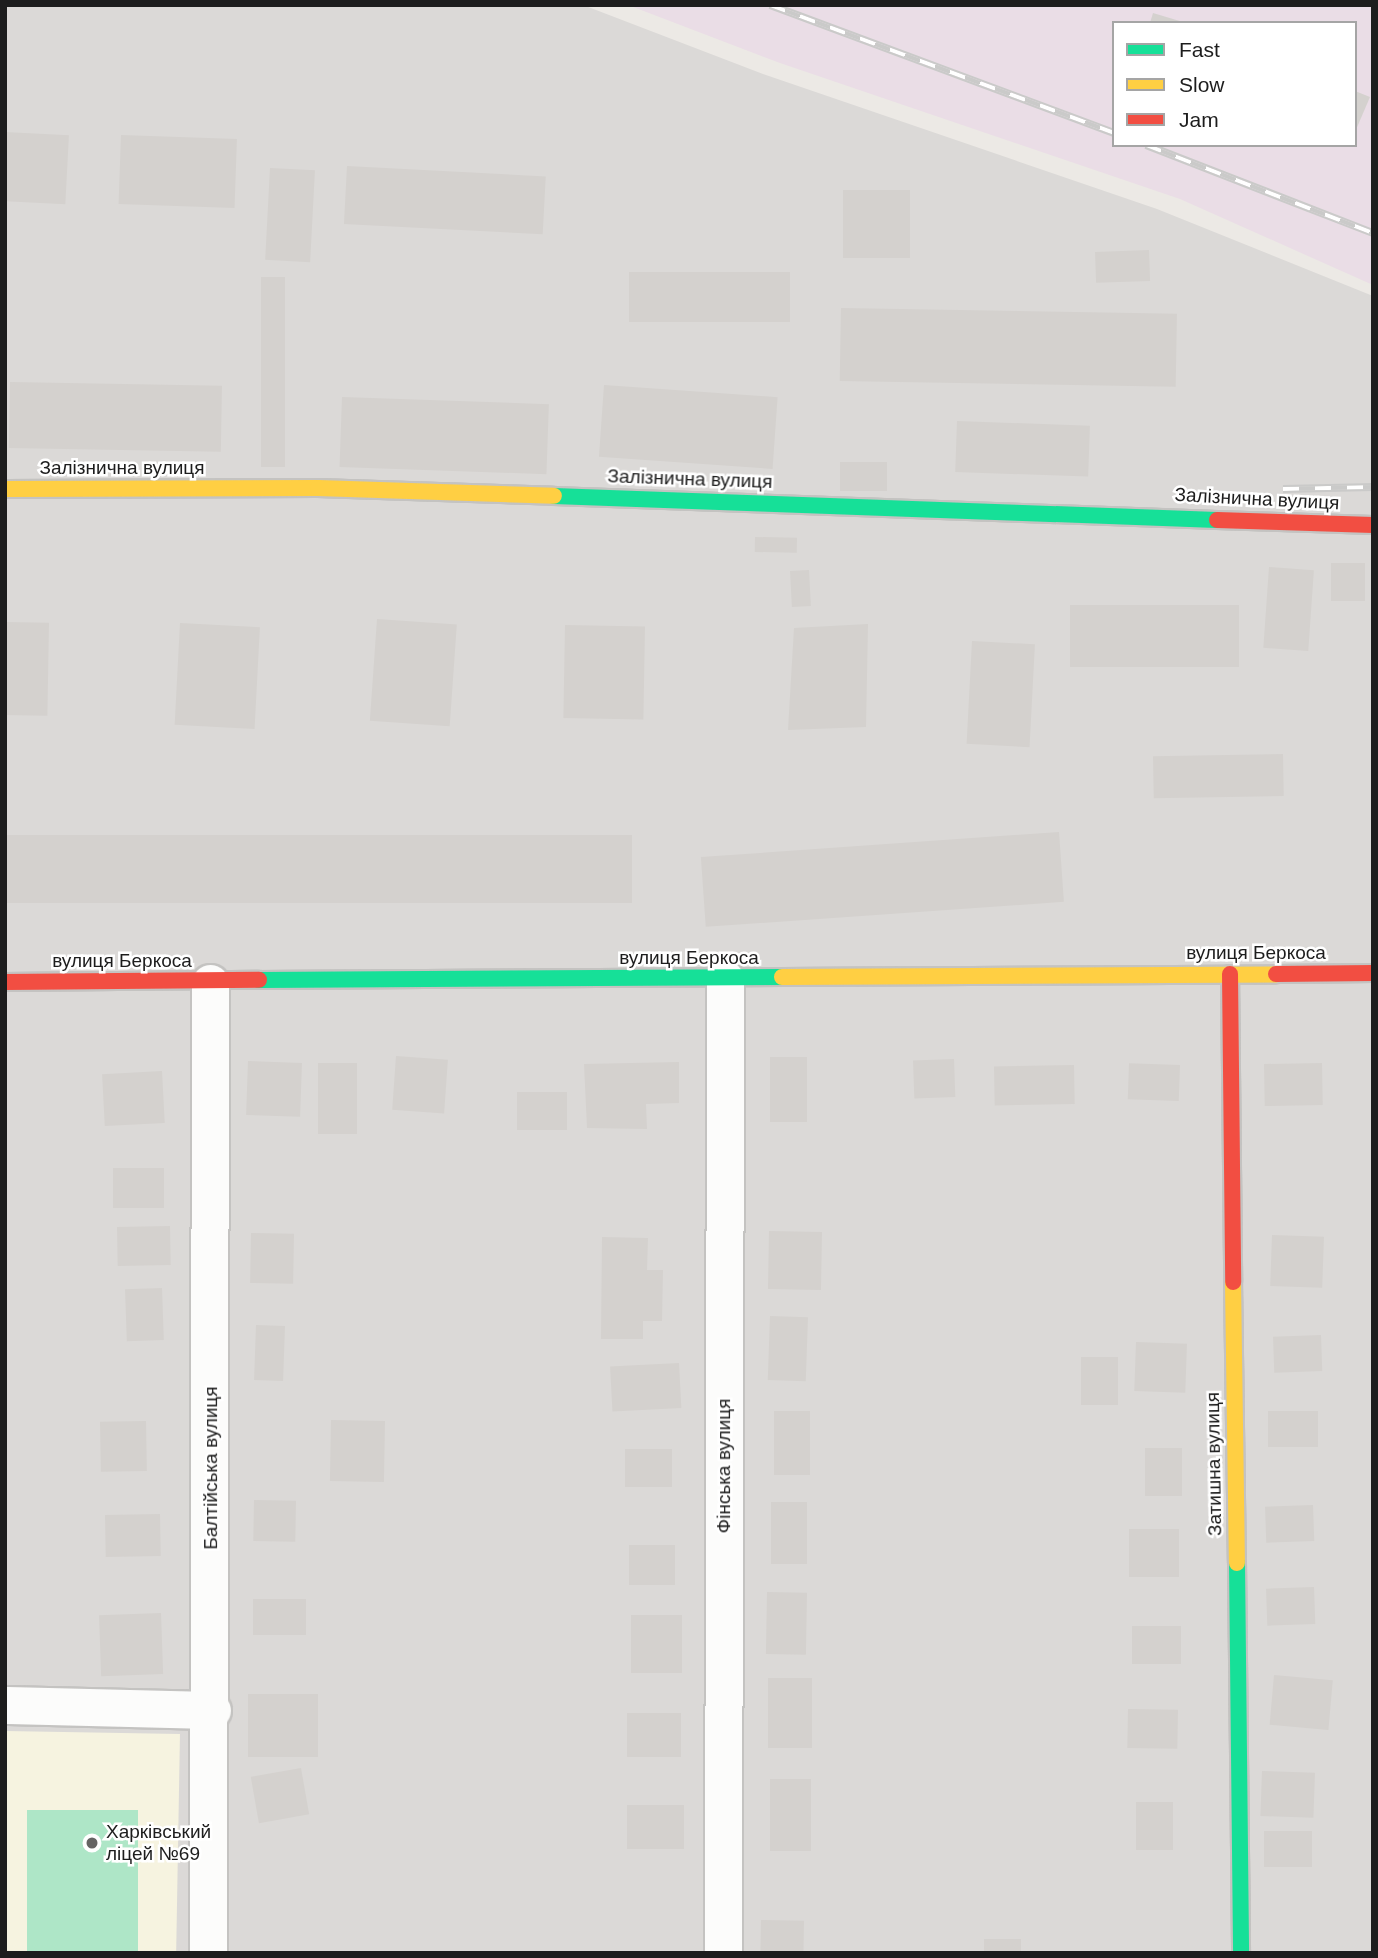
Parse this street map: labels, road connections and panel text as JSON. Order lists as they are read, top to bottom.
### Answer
{
  "streets": {
    "street": [
      "Залізнична вулиця",
      "вулиця Беркоса",
      "Затишна вулиця",
      "Фінська вулиця",
      "Балтійська вулиця"
    ]
  },
  "crossings": [
    ["вулиця Беркоса", "Затишна вулиця"],
    ["вулиця Беркоса", "Фінська вулиця"],
    ["вулиця Беркоса", "Балтійська вулиця"]
  ],
  "places": ["Харківський ліцей №69"],
  "legend": ["Fast", "Slow", "Jam"]
}
